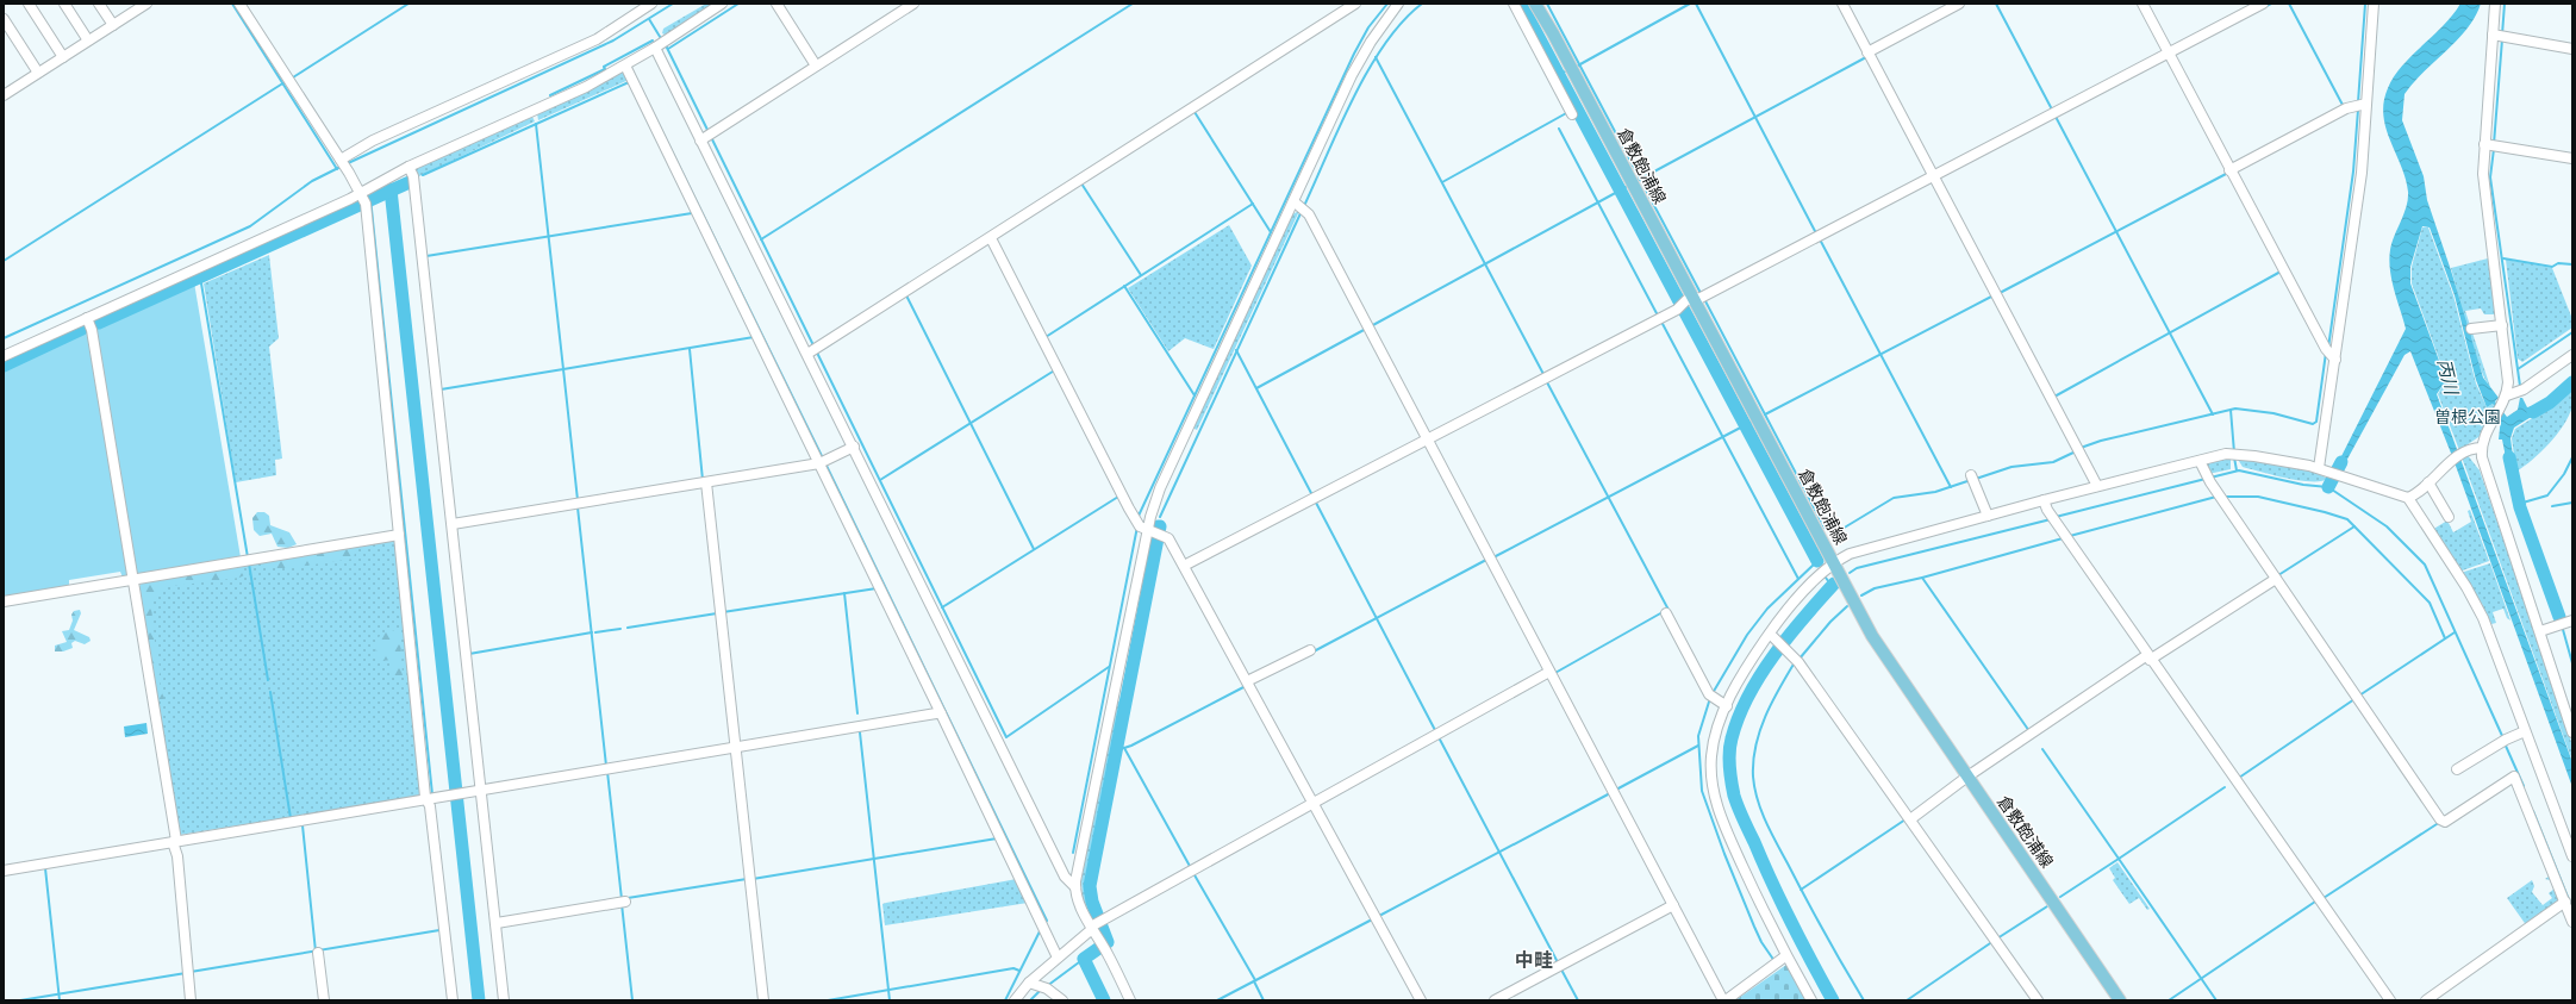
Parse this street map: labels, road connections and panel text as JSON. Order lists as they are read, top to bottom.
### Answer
{
  "streets": {
    "main road": ["倉敷飽浦線"]
  },
  "districts": ["中畦"],
  "water": ["丙川"],
  "parks": ["曽根公園"]
}
